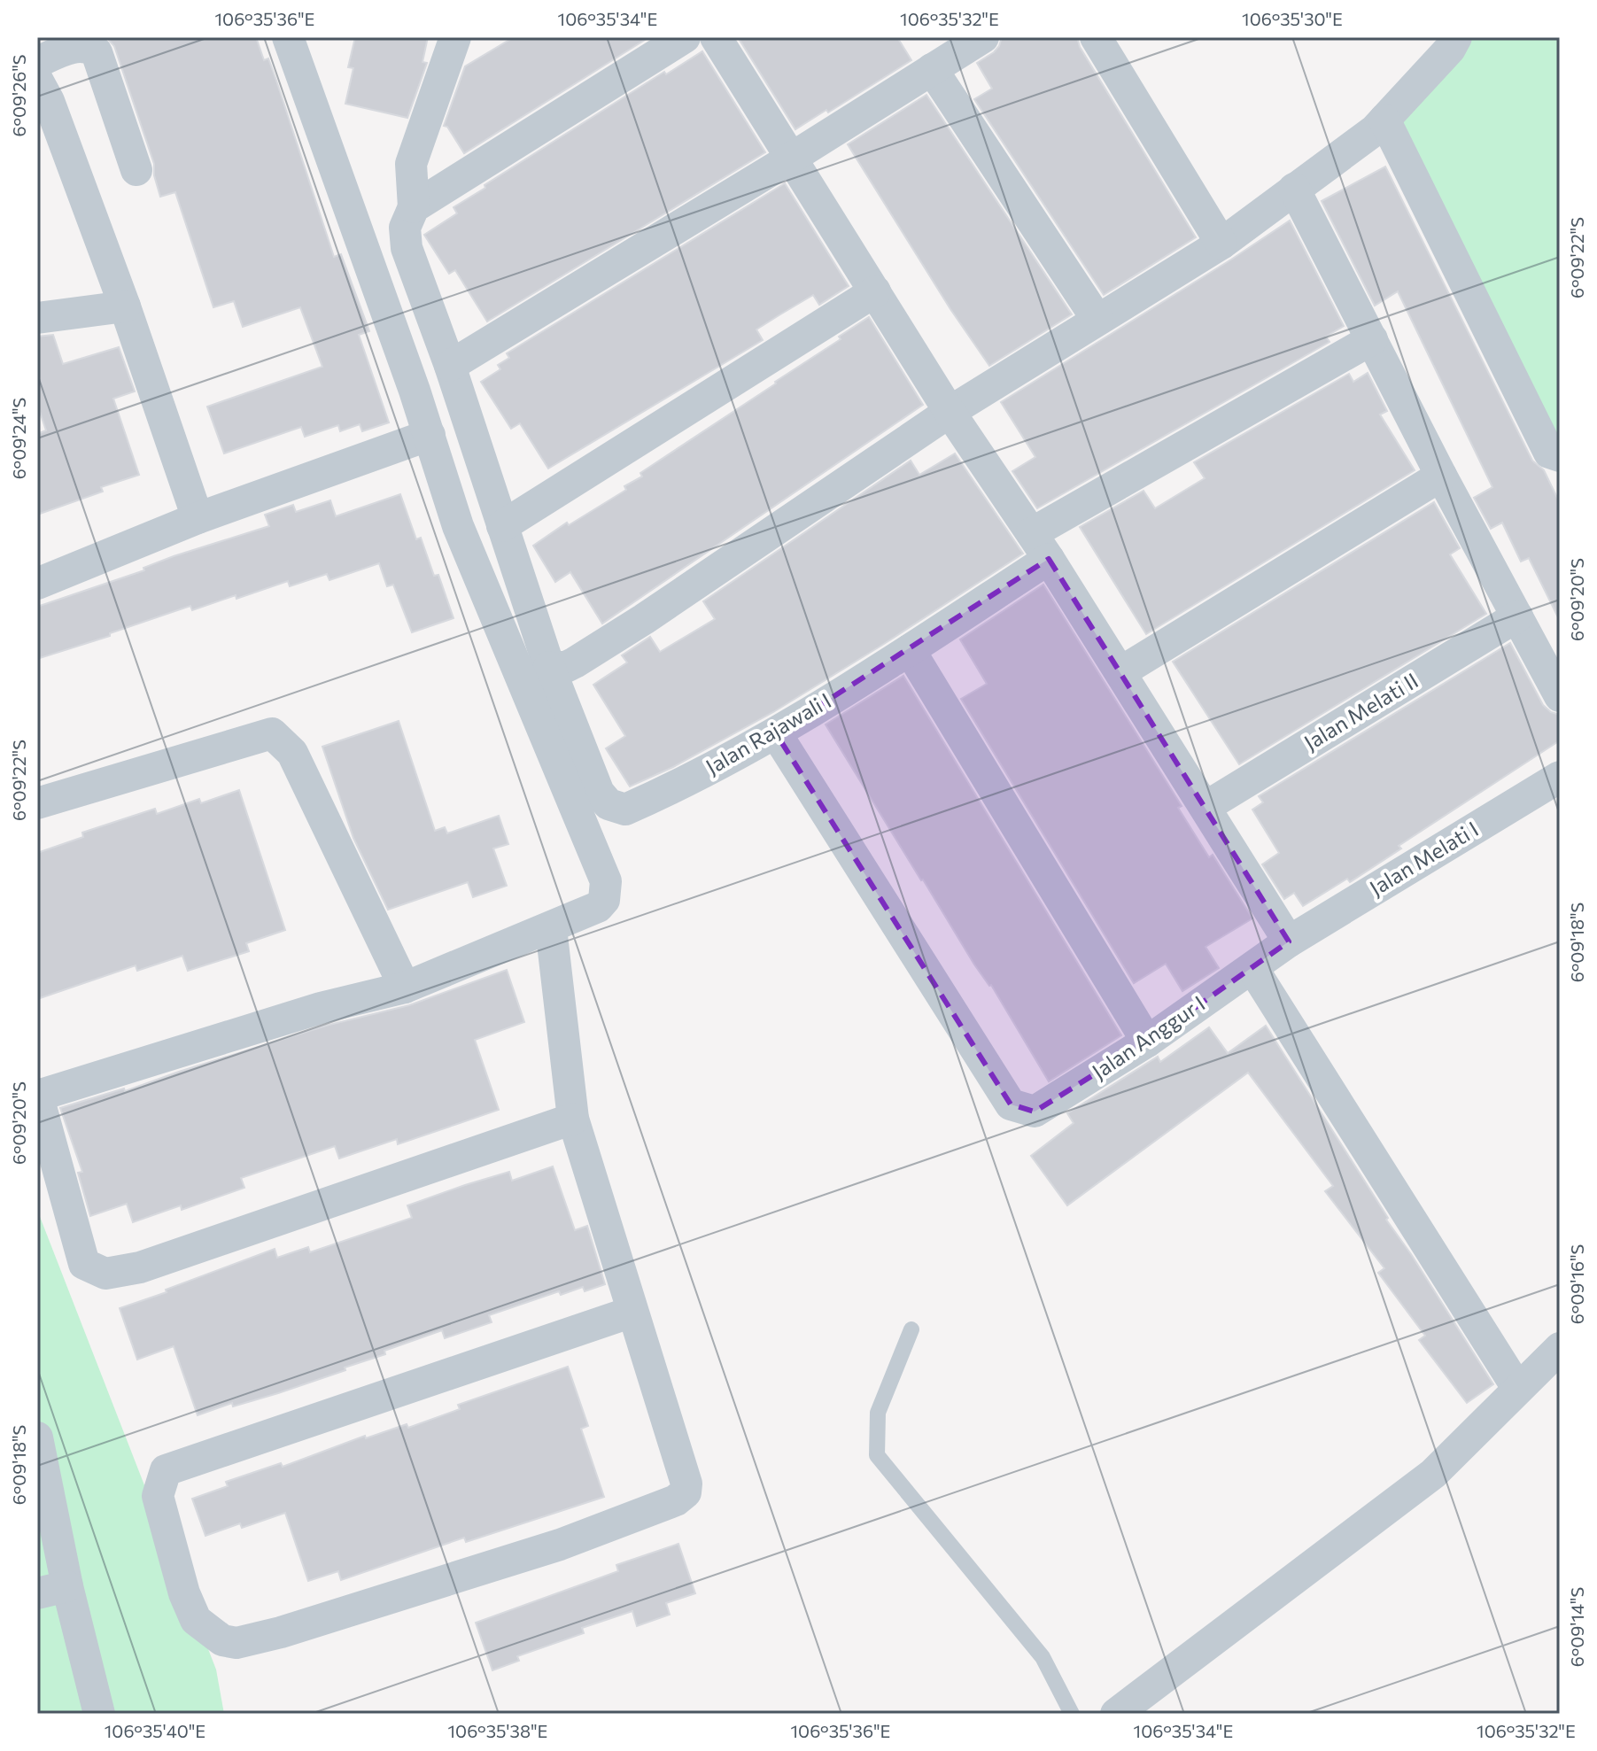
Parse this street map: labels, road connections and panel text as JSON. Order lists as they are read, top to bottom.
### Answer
{
  "streets": {
    "street": [
      "Jalan Melati II",
      "Jalan Rajawali I",
      "Jalan Melati I",
      "Jalan Anggur I"
    ]
  },
  "crossings": [
    ["Jalan Rajawali I", "Jalan Anggur I"],
    ["Jalan Melati I", "Jalan Anggur I"]
  ],
  "coordinates": [
    "106°35'36\"E",
    "106°35'34\"E",
    "106°35'32\"E",
    "106°35'30\"E",
    "6°09'26\"S",
    "6°09'22\"S",
    "6°09'24\"S",
    "6°09'20\"S",
    "6°09'18\"S",
    "6°09'16\"S",
    "6°09'14\"S",
    "106°35'40\"E",
    "106°35'38\"E"
  ]
}
